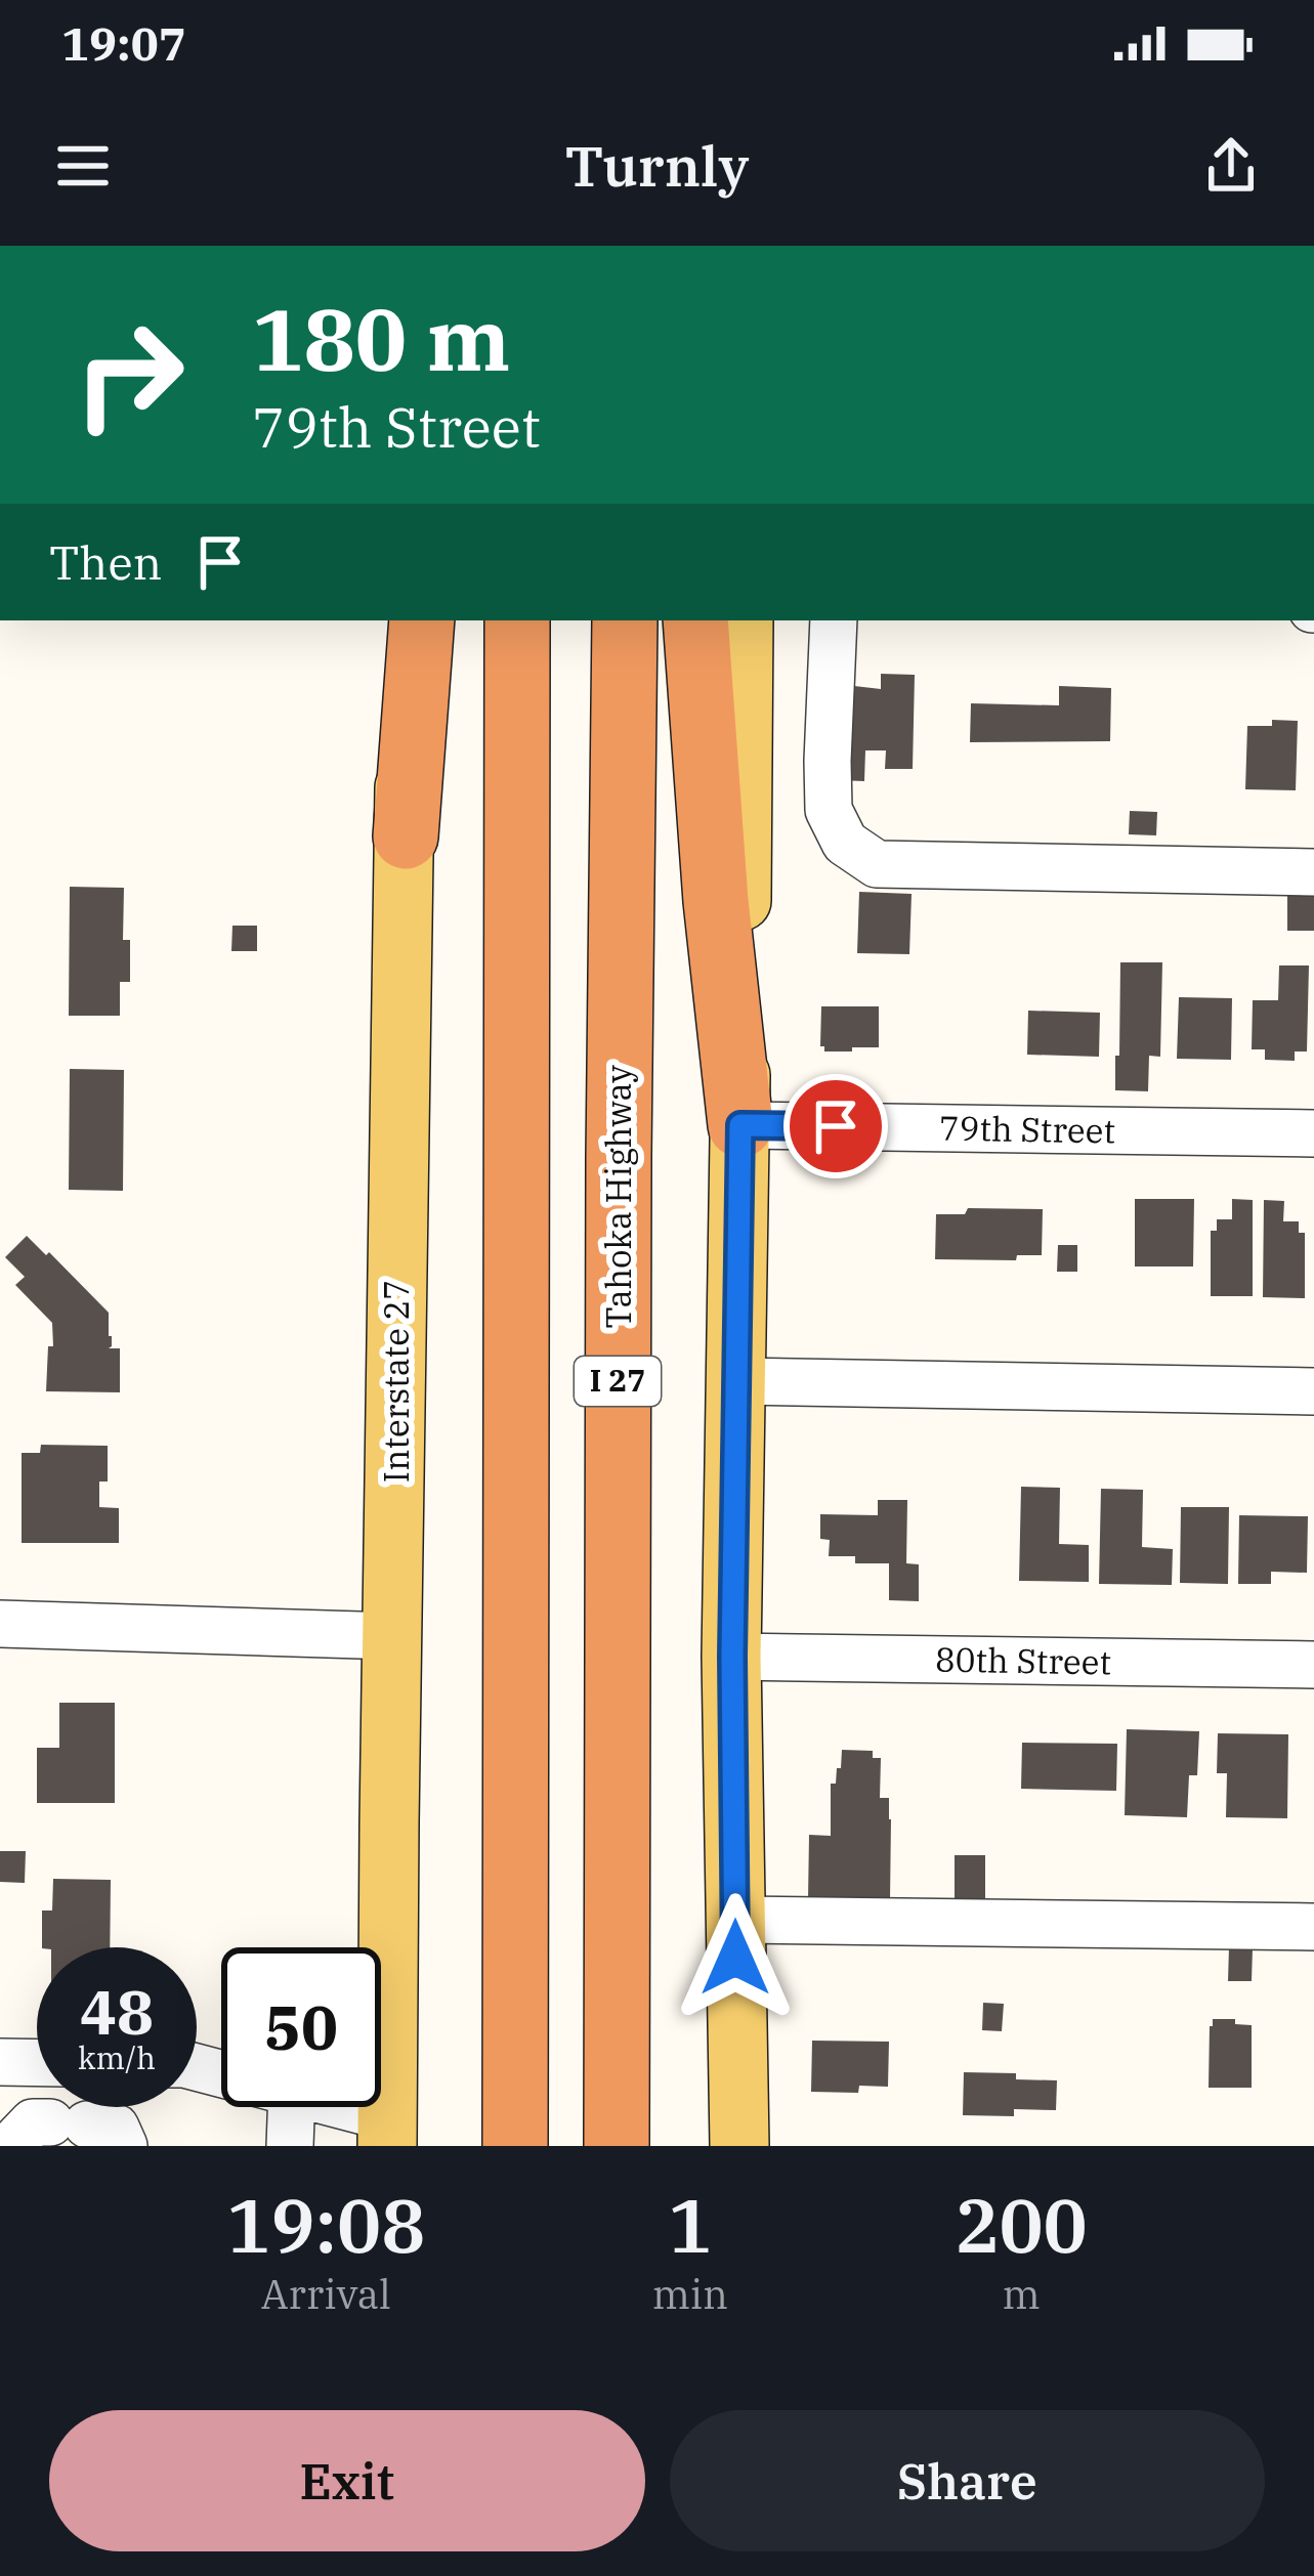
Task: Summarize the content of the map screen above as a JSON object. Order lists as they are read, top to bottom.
{
  "streets": {
    "highway": ["Tahoka Highway", "I 27"],
    "main road": ["Interstate 27"],
    "street": ["79th Street", "80th Street"]
  },
  "page": {
    "status": "19:07",
    "header": "Turnly",
    "turn": ["180 m", "79th Street"],
    "then": "Then",
    "speed": "48 km/h",
    "limit": "50",
    "eta": [
      "19:08",
      "Arrival",
      "1",
      "min",
      "200",
      "m"
    ],
    "buttons": ["Exit", "Share"]
  }
}
